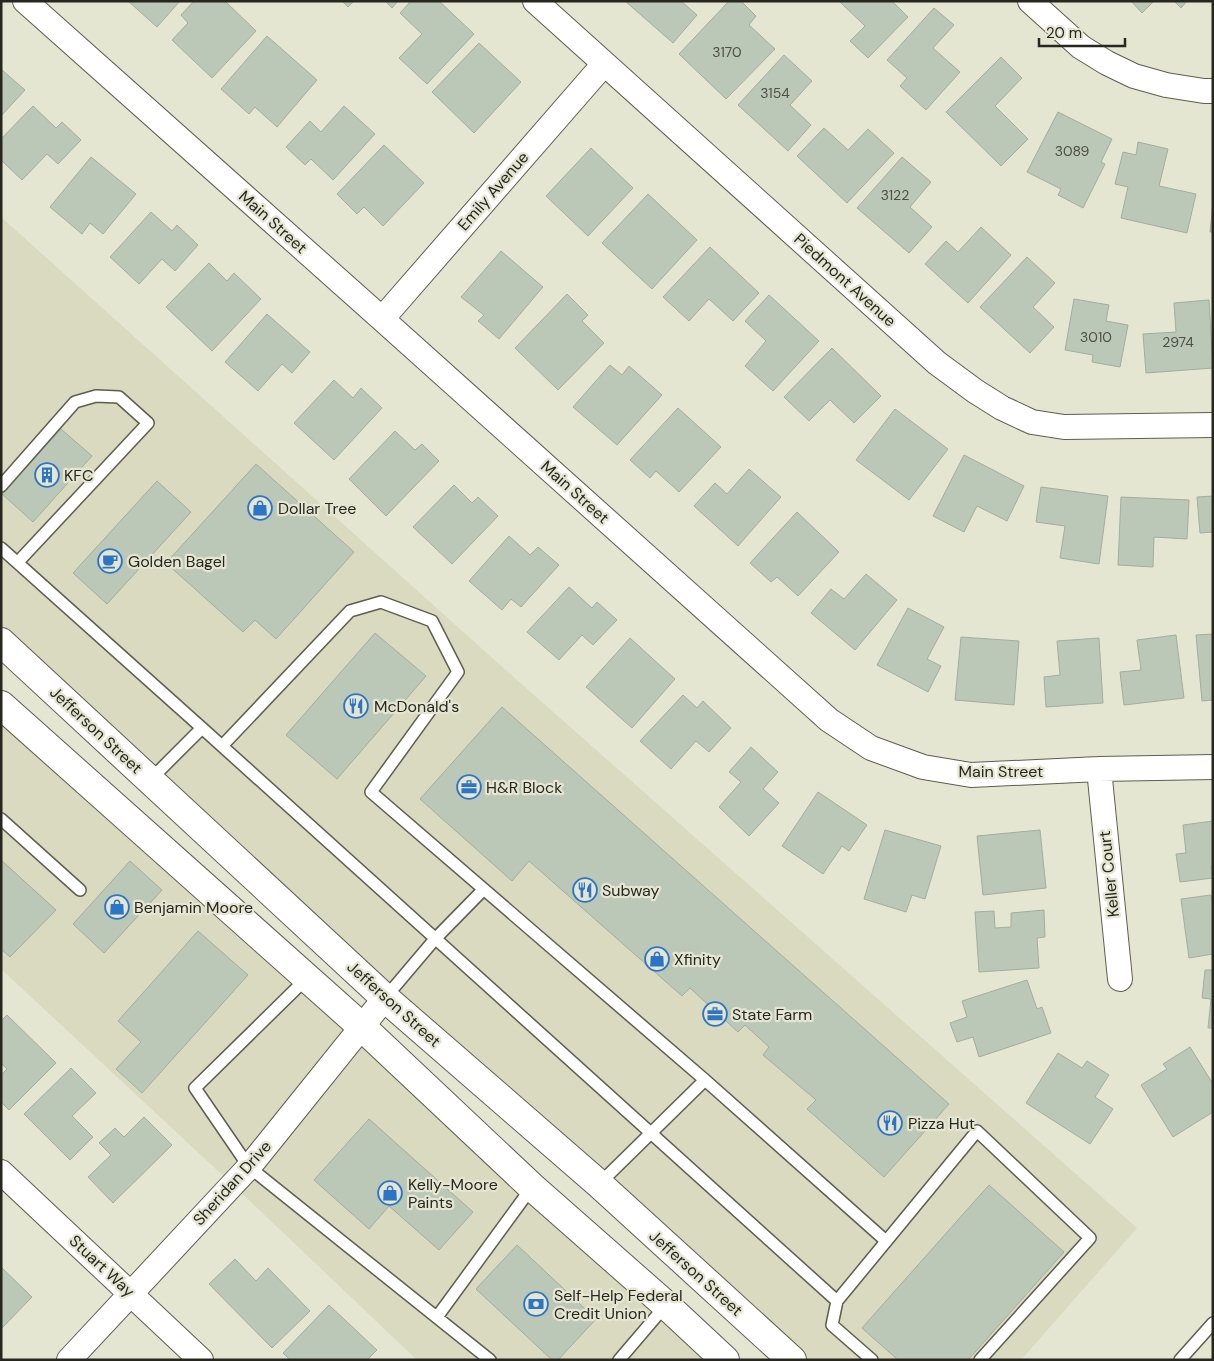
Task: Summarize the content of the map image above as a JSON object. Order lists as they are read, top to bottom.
{
  "streets": {
    "main road": ["Jefferson Street"],
    "street": [
      "Emily Avenue",
      "Main Street",
      "Piedmont Avenue",
      "Keller Court",
      "Sheridan Drive",
      "Stuart Way"
    ]
  },
  "crossings": [
    ["Emily Avenue", "Main Street"],
    ["Emily Avenue", "Piedmont Avenue"],
    ["Main Street", "Keller Court"],
    ["Jefferson Street", "Sheridan Drive"],
    ["Sheridan Drive", "Stuart Way"]
  ],
  "places": {
    "building": ["KFC"],
    "shop": [
      "Dollar Tree",
      "Benjamin Moore",
      "Xfinity",
      "Kelly-Moore Paints"
    ],
    "cafe": ["Golden Bagel"],
    "restaurant": ["McDonald's", "Subway", "Pizza Hut"],
    "office": ["H&R Block", "State Farm"],
    "bank": ["Self-Help Federal Credit Union"]
  },
  "house_numbers": [
    "3170",
    "3154",
    "3089",
    "3122",
    "3010",
    "2974"
  ],
  "scale_bar": "20 m"
}
